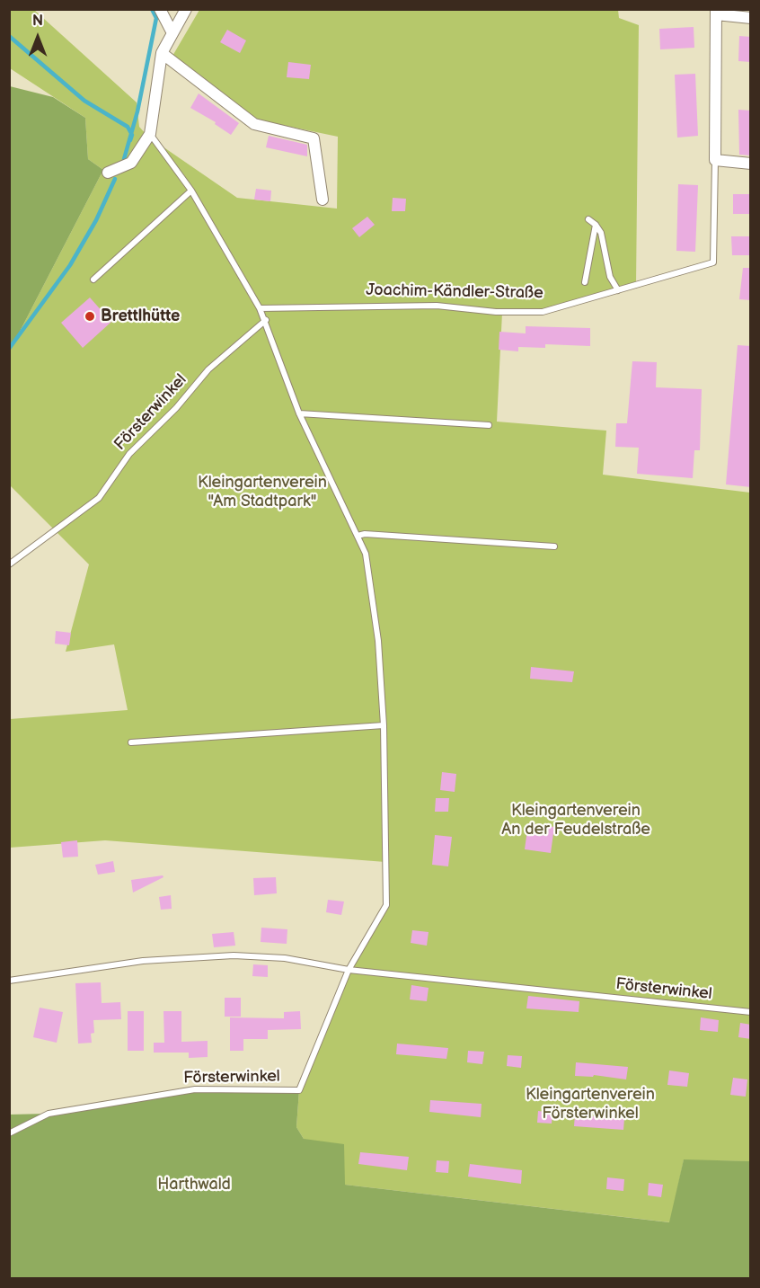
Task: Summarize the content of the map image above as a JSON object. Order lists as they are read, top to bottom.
{
  "streets": {
    "street": ["Joachim-Kändler-Straße"],
    "lane": ["Försterwinkel"]
  },
  "crossings": [
    ["Joachim-Kändler-Straße", "Försterwinkel"]
  ],
  "parks": [
    "Kleingartenverein \"Am Stadtpark\"",
    "Kleingartenverein An der Feudelstraße",
    "Kleingartenverein Försterwinkel",
    "Harthwald"
  ],
  "places": ["Brettlhütte"],
  "north": "top"
}
